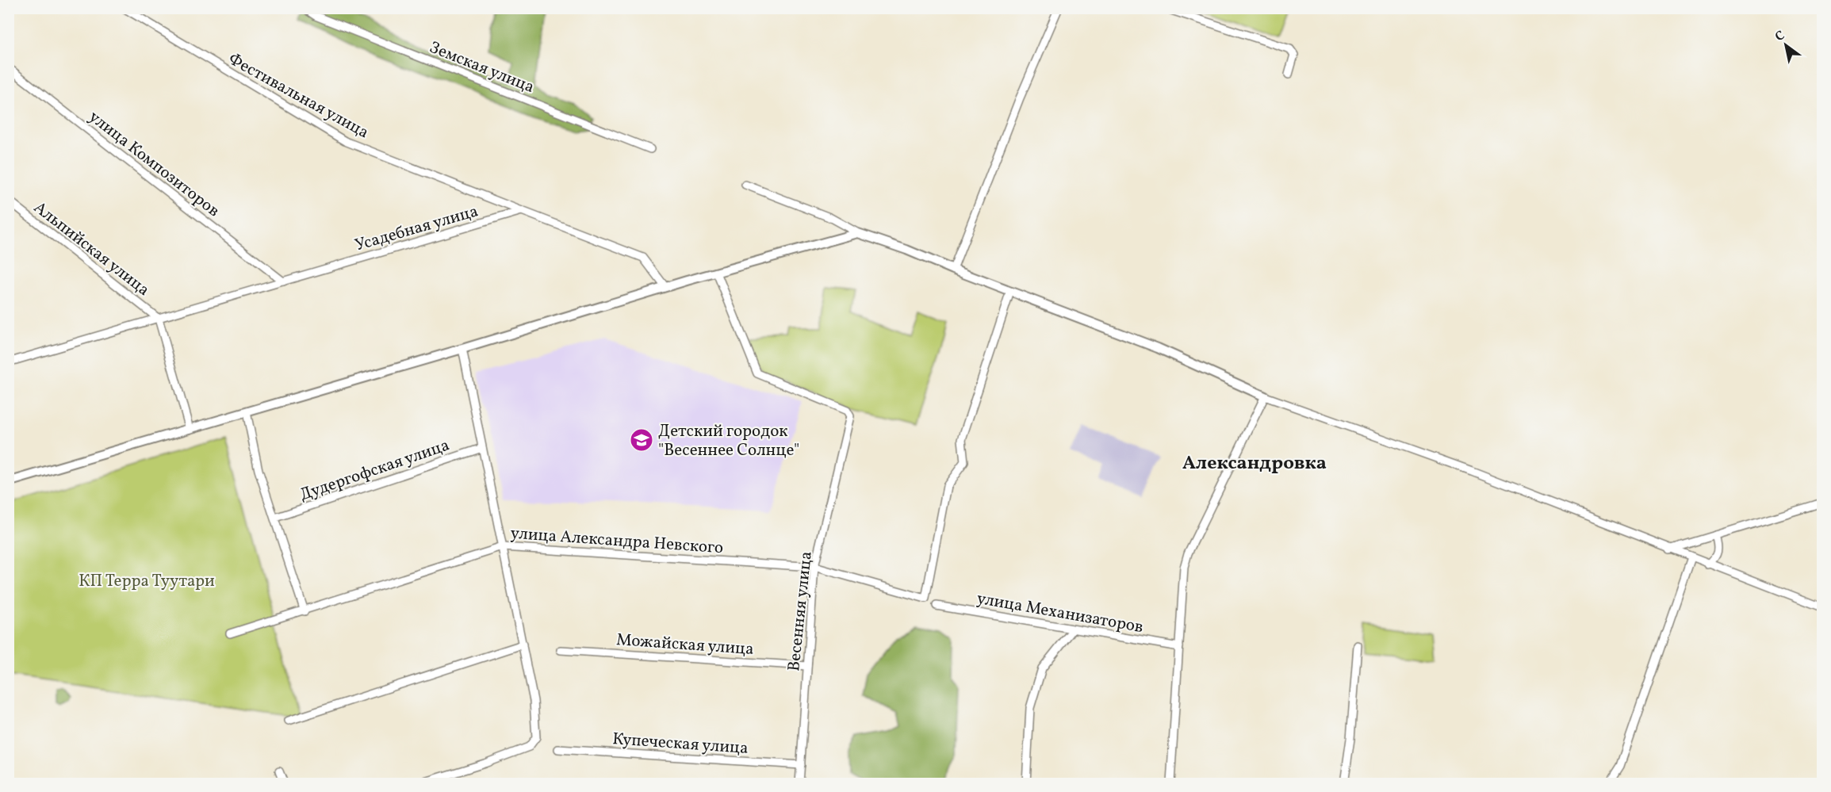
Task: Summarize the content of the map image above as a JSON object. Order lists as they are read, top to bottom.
{
  "streets": {
    "street": [
      "Земская улица",
      "Фестивальная улица",
      "улица Композиторов",
      "Усадебная улица",
      "Альпийская улица",
      "Дудергофская улица",
      "улица Александра Невского",
      "Весенняя улица",
      "улица Механизаторов",
      "Можайская улица",
      "Купеческая улица"
    ]
  },
  "crossings": [
    ["Фестивальная улица", "Усадебная улица"],
    ["улица Композиторов", "Усадебная улица"],
    ["Усадебная улица", "Альпийская улица"],
    ["улица Александра Невского", "Весенняя улица"],
    ["Весенняя улица", "Можайская улица"],
    ["Весенняя улица", "Купеческая улица"]
  ],
  "districts": ["Александровка"],
  "parks": ["КП Терра Туутари"],
  "places": {
    "school or university": ["Детский городок \"Весеннее Солнце\""]
  },
  "north": "top left"
}
